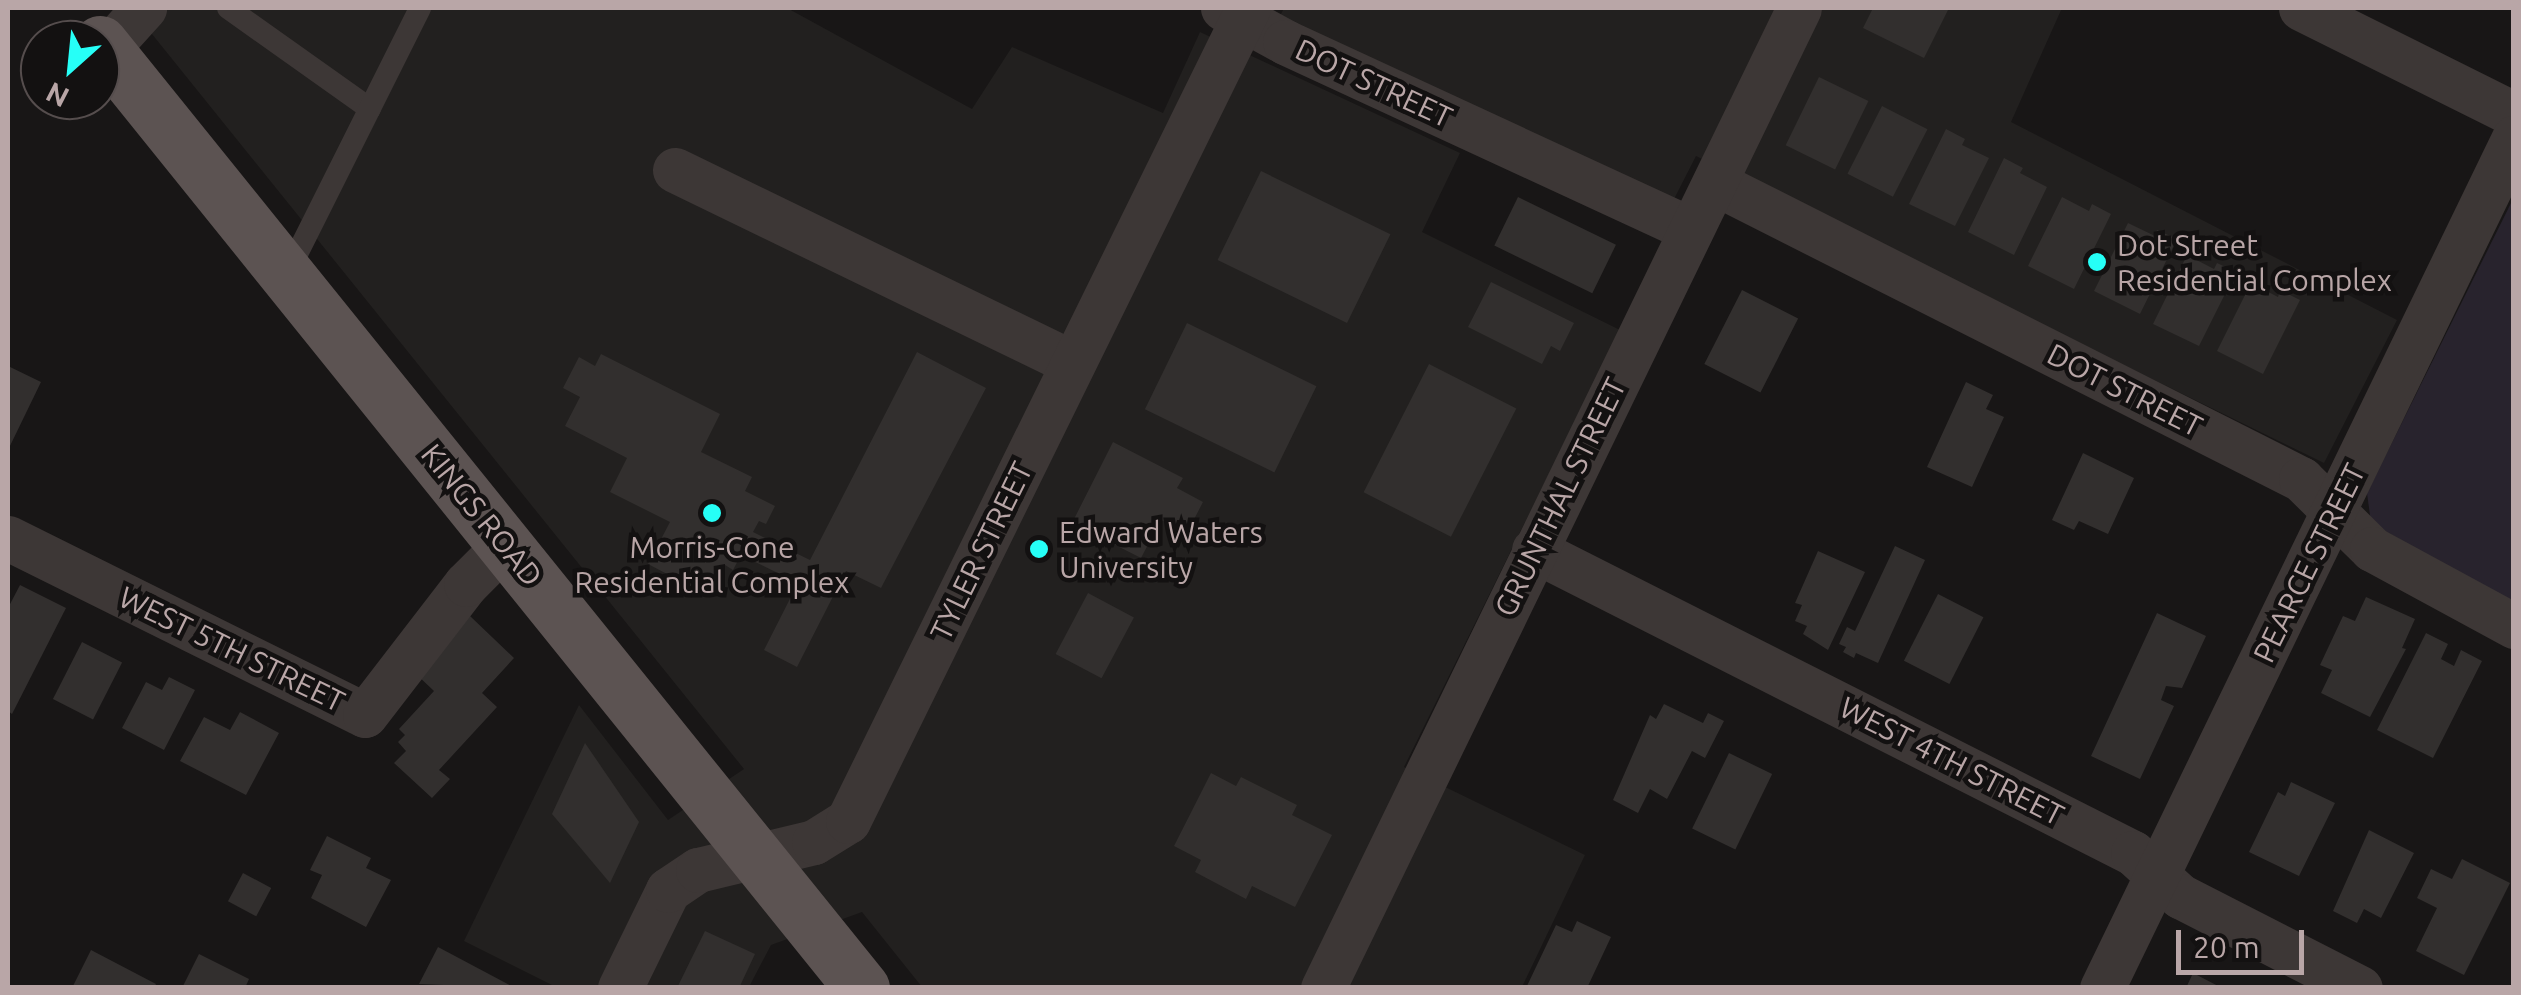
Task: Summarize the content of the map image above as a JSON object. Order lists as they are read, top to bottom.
{
  "streets": {
    "main road": ["KINGS ROAD"],
    "street": [
      "DOT STREET",
      "GRUNTHAL STREET",
      "TYLER STREET",
      "PEARCE STREET",
      "WEST 5TH STREET",
      "WEST 4TH STREET"
    ]
  },
  "crossings": [
    ["DOT STREET", "GRUNTHAL STREET"],
    ["DOT STREET", "TYLER STREET"],
    ["DOT STREET", "PEARCE STREET"],
    ["GRUNTHAL STREET", "WEST 4TH STREET"],
    ["KINGS ROAD", "TYLER STREET"],
    ["KINGS ROAD", "WEST 5TH STREET"],
    ["PEARCE STREET", "WEST 4TH STREET"]
  ],
  "places": ["Dot Street Residential Complex", "Morris-Cone Residential Complex", "Edward Waters University"],
  "scale_bar": "20 m",
  "north": "bottom left"
}
